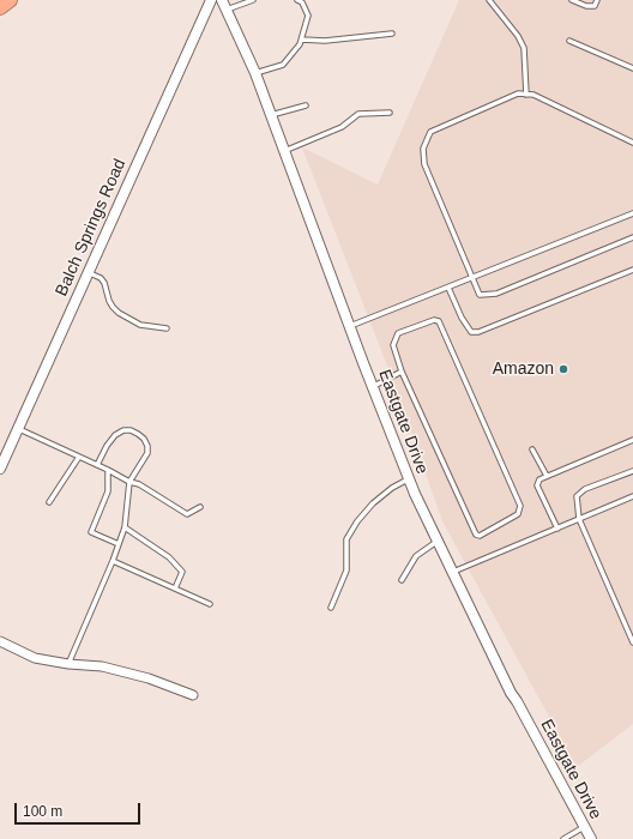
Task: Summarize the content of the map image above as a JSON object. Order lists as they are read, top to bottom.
{
  "streets": {
    "street": ["Balch Springs Road", "Eastgate Drive"]
  },
  "places": ["Amazon"],
  "scale_bar": "100 m"
}
